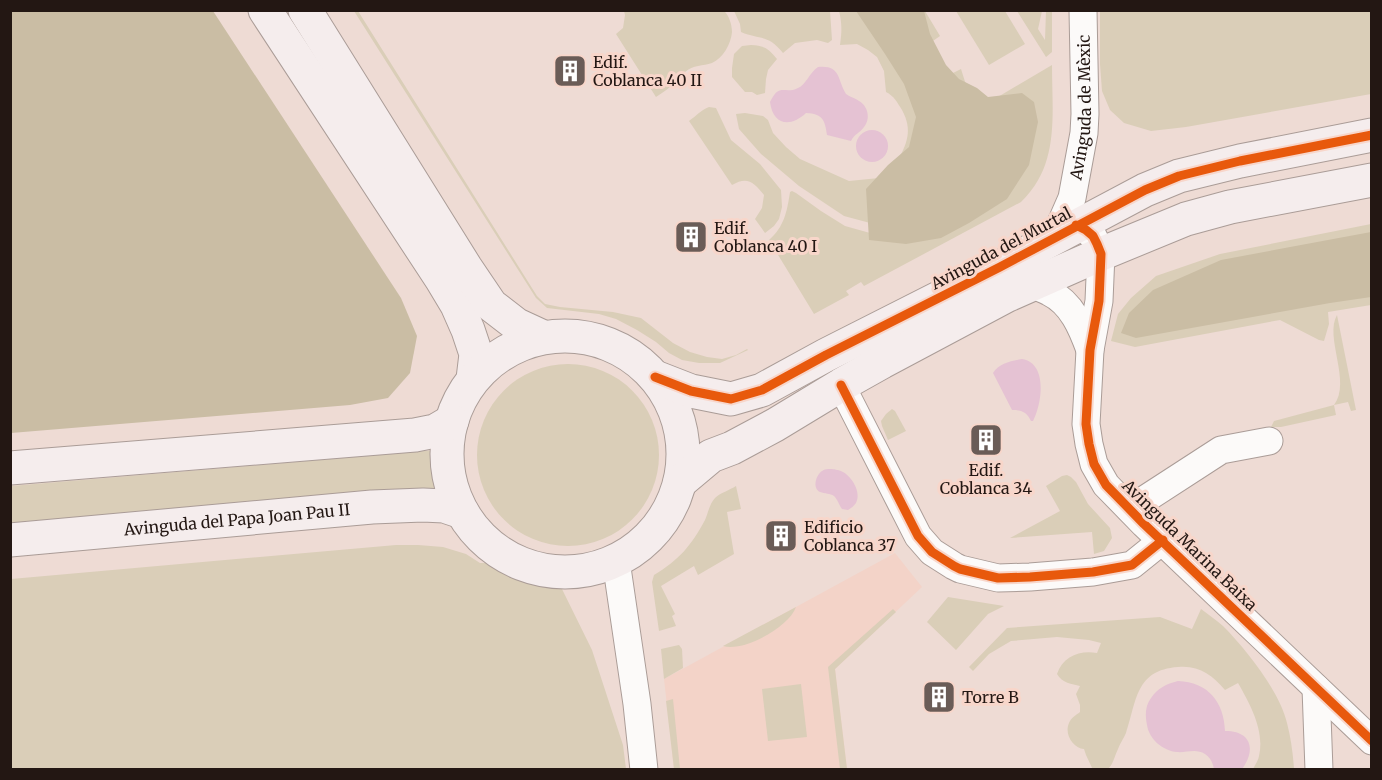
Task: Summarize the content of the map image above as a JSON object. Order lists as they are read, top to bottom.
{
  "streets": {
    "main road": ["Avinguda del Murtal", "Avinguda del Papa Joan Pau II"],
    "street": ["Avinguda de Mèxic", "Avinguda Marina Baixa"]
  },
  "crossings": [
    ["Avinguda de Mèxic", "Avinguda del Murtal"]
  ],
  "places": {
    "building": [
      "Edif. Coblanca 40 II",
      "Edif. Coblanca 40 I",
      "Edif. Coblanca 34",
      "Edificio Coblanca 37",
      "Torre B"
    ]
  }
}
